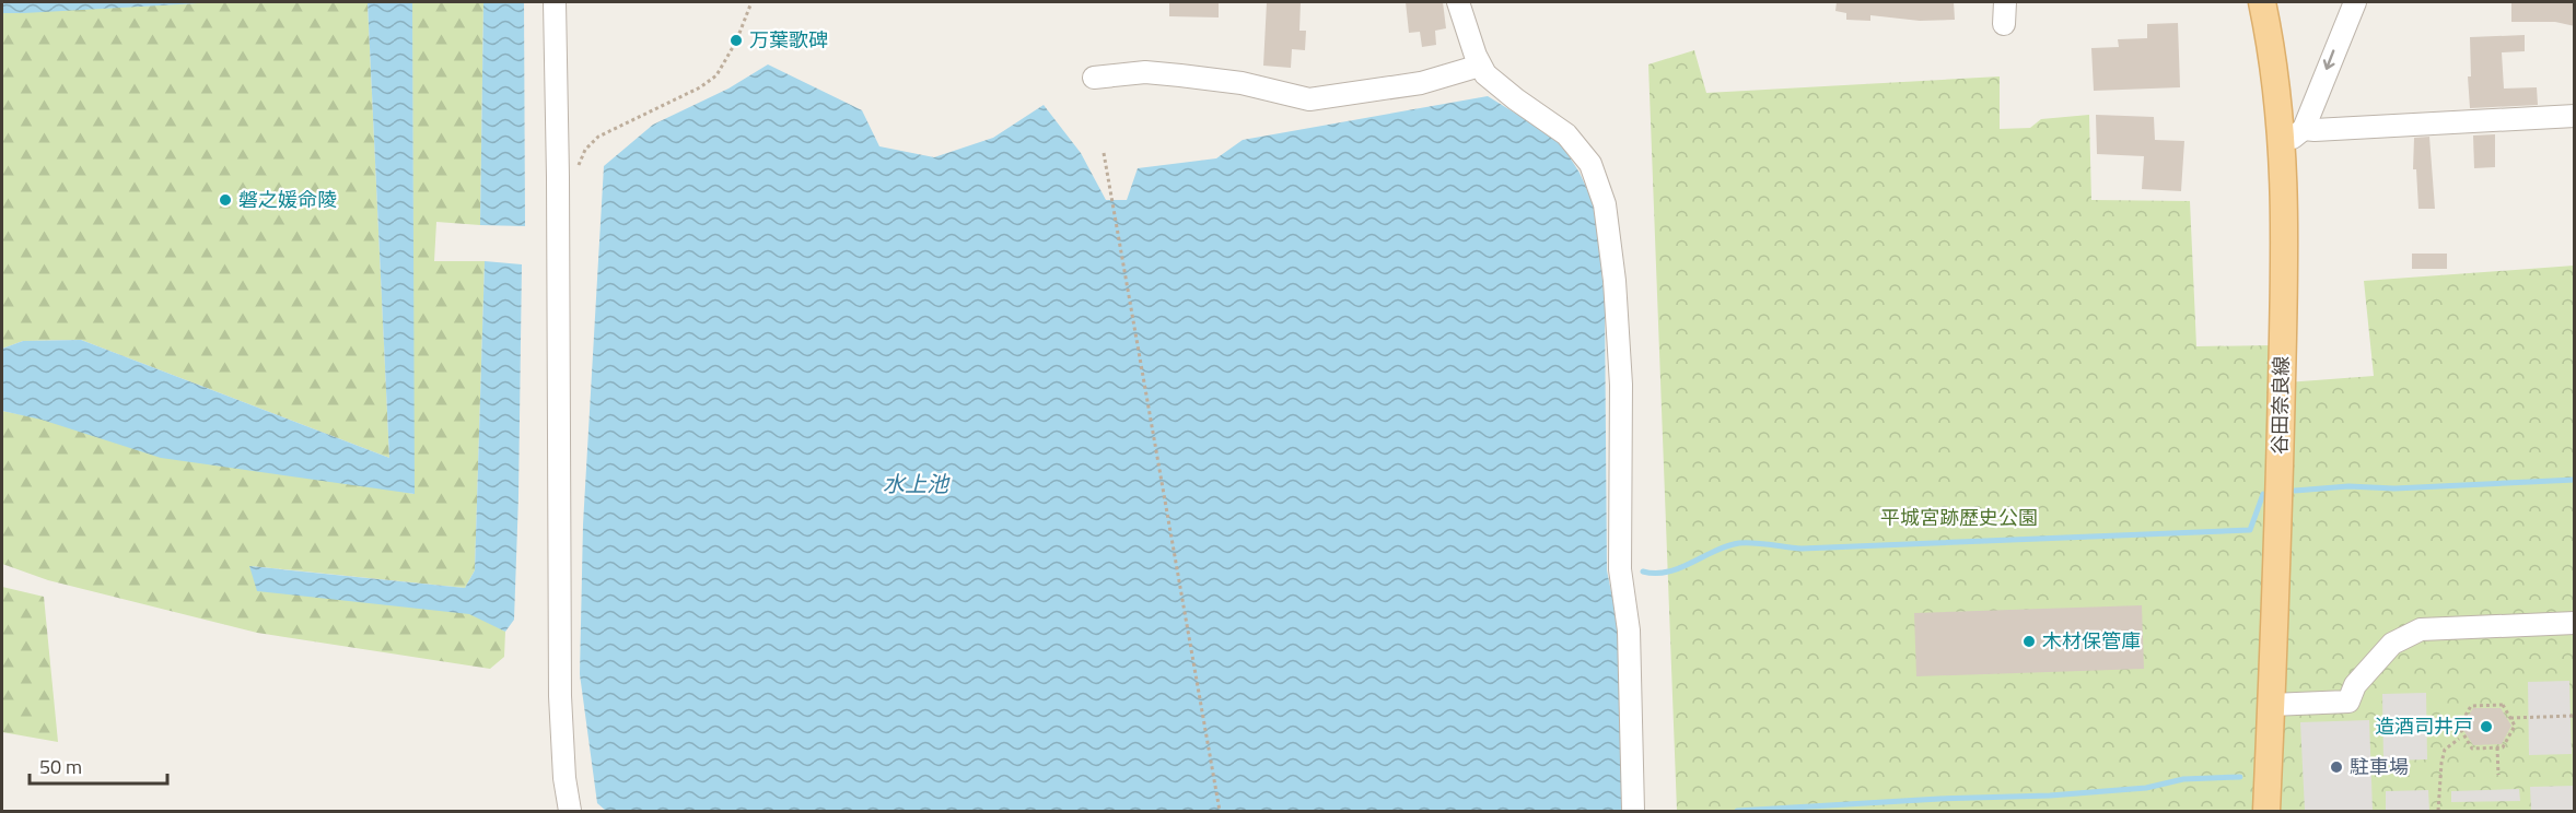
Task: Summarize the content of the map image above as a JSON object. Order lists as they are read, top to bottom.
{
  "streets": {
    "main road": ["谷田奈良線"]
  },
  "water": ["水上池"],
  "parks": ["平城宮跡歴史公園"],
  "places": [
    "万葉歌碑",
    "磐之媛命陵",
    "木材保管庫",
    "造酒司井戸",
    "駐車場"
  ],
  "scale_bar": "50 m"
}
